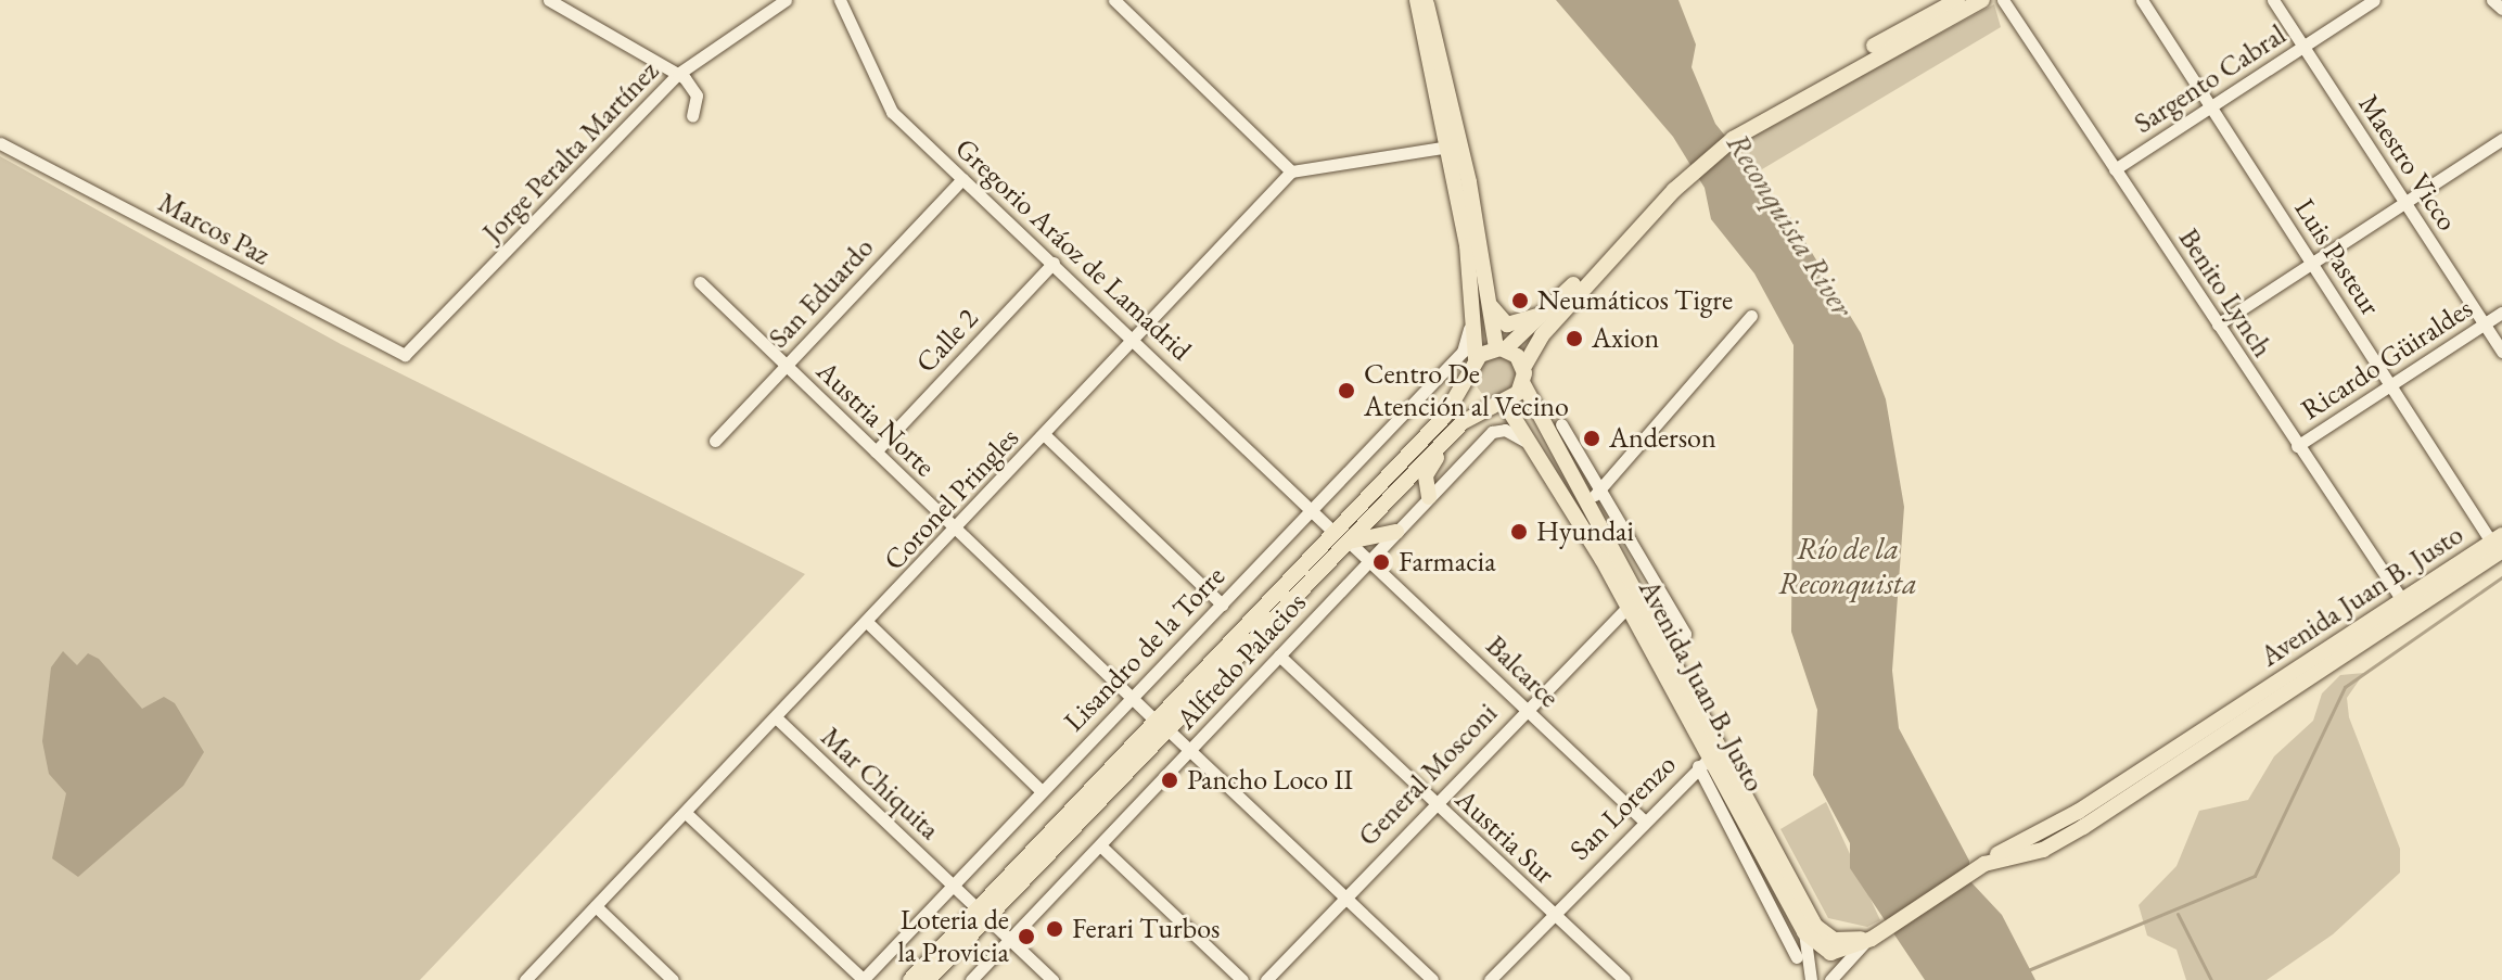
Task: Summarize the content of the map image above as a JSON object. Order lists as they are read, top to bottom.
{
  "streets": {
    "main road": ["Avenida Juan B. Justo"],
    "street": [
      "Sargento Cabral",
      "Jorge Peralta Martínez",
      "Maestro Vicco",
      "Marcos Paz",
      "Gregorio Aráoz de Lamadrid",
      "Luis Pasteur",
      "San Eduardo",
      "Benito Lynch",
      "Calle 2",
      "Ricardo Güiraldes",
      "Austria Norte",
      "Coronel Pringles",
      "Lisandro de la Torre",
      "Alfredo Palacios",
      "Balcarce",
      "General Mosconi",
      "Mar Chiquita",
      "San Lorenzo",
      "Austria Sur"
    ]
  },
  "crossings": [
    ["Sargento Cabral", "Maestro Vicco"],
    ["Sargento Cabral", "Luis Pasteur"],
    ["Sargento Cabral", "Benito Lynch"],
    ["Jorge Peralta Martínez", "Marcos Paz"],
    ["Maestro Vicco", "Ricardo Güiraldes"],
    ["Gregorio Aráoz de Lamadrid", "San Eduardo"],
    ["Gregorio Aráoz de Lamadrid", "Calle 2"],
    ["Gregorio Aráoz de Lamadrid", "Coronel Pringles"],
    ["Gregorio Aráoz de Lamadrid", "Lisandro de la Torre"],
    ["Luis Pasteur", "Ricardo Güiraldes"],
    ["Luis Pasteur", "Avenida Juan B. Justo"],
    ["San Eduardo", "Austria Norte"],
    ["Benito Lynch", "Ricardo Güiraldes"],
    ["Benito Lynch", "Avenida Juan B. Justo"],
    ["Calle 2", "Austria Norte"],
    ["Austria Norte", "Coronel Pringles"],
    ["Austria Norte", "Lisandro de la Torre"],
    ["Austria Norte", "Alfredo Palacios"],
    ["Austria Norte", "General Mosconi"],
    ["Coronel Pringles", "Mar Chiquita"],
    ["Avenida Juan B. Justo", "Lisandro de la Torre"],
    ["Avenida Juan B. Justo", "Alfredo Palacios"],
    ["Avenida Juan B. Justo", "General Mosconi"],
    ["Avenida Juan B. Justo", "San Lorenzo"],
    ["Lisandro de la Torre", "Mar Chiquita"],
    ["Alfredo Palacios", "Balcarce"],
    ["Alfredo Palacios", "Mar Chiquita"],
    ["Alfredo Palacios", "Austria Sur"],
    ["Balcarce", "General Mosconi"],
    ["Balcarce", "San Lorenzo"],
    ["General Mosconi", "Austria Sur"],
    ["San Lorenzo", "Austria Sur"]
  ],
  "water": ["Reconquista River", "Río de la Reconquista"],
  "places": [
    "Neumáticos Tigre",
    "Axion",
    "Centro De Atención al Vecino",
    "Anderson",
    "Hyundai",
    "Farmacia",
    "Pancho Loco II",
    "Ferari Turbos",
    "Loteria de la Provicia"
  ]
}
